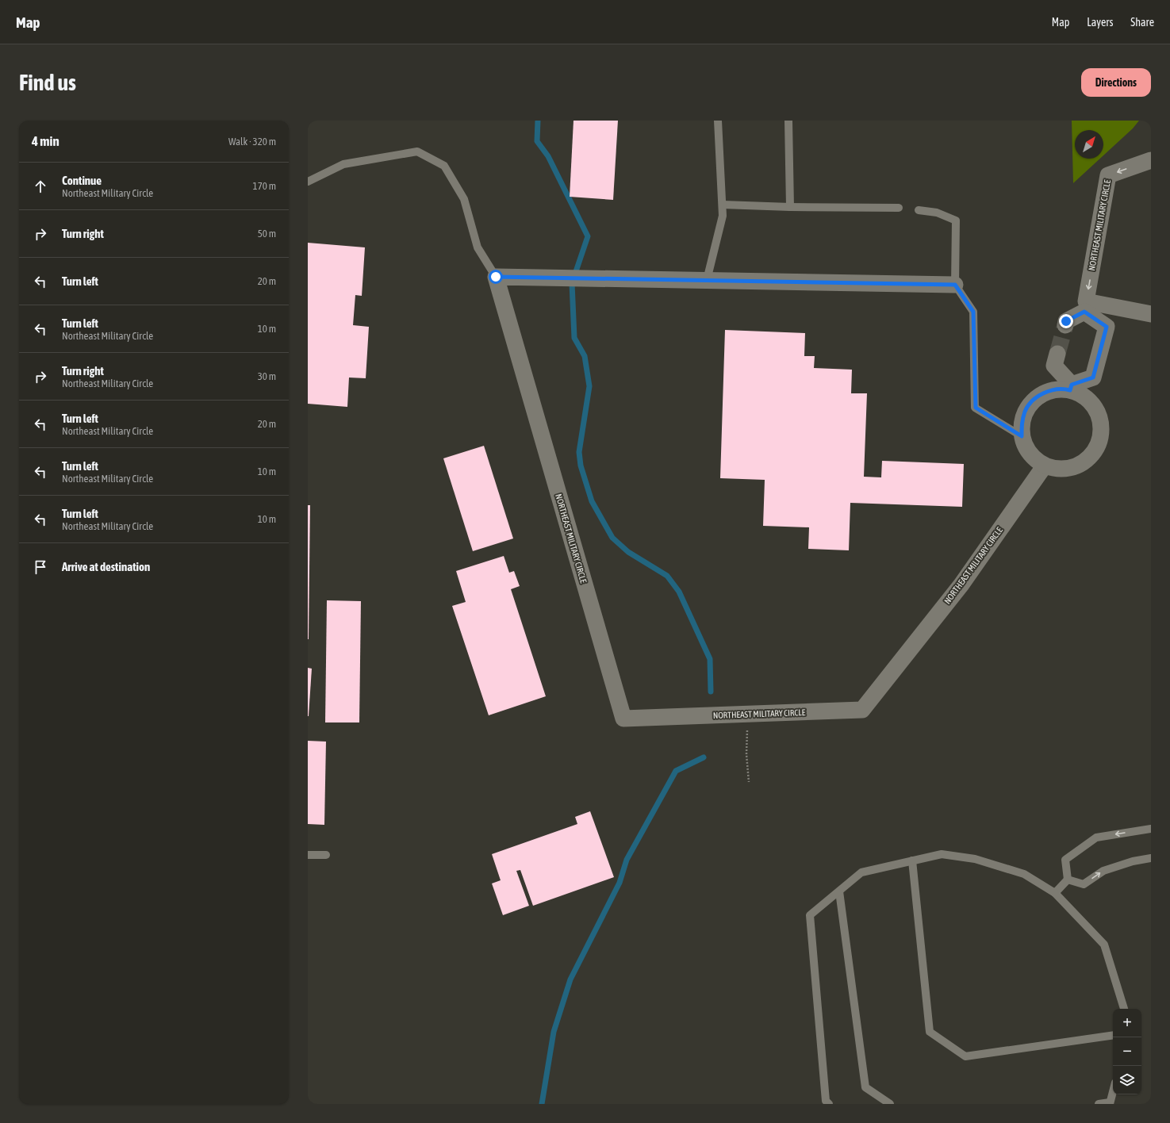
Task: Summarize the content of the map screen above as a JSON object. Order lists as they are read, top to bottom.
{
  "streets": {
    "street": ["NORTHEAST MILITARY CIRCLE"]
  },
  "north": "top right",
  "page": {
    "header": "Map",
    "nav": ["Map", "Layers", "Share"],
    "buttons": "Directions",
    "title": "Find us",
    "heading": ["4 min", "Walk · 320 m"],
    "list": [
      ["Continue", "Northeast Military Circle", "170 m"],
      ["Turn right", "50 m"],
      ["Turn left", "20 m"],
      ["Turn left", "Northeast Military Circle", "10 m"],
      ["Turn right", "Northeast Military Circle", "30 m"],
      ["Turn left", "Northeast Military Circle", "20 m"],
      ["Turn left", "Northeast Military Circle", "10 m"],
      ["Turn left", "Northeast Military Circle", "10 m"],
      "Arrive at destination"
    ],
    "map_buttons": ["+", "−"]
  }
}
